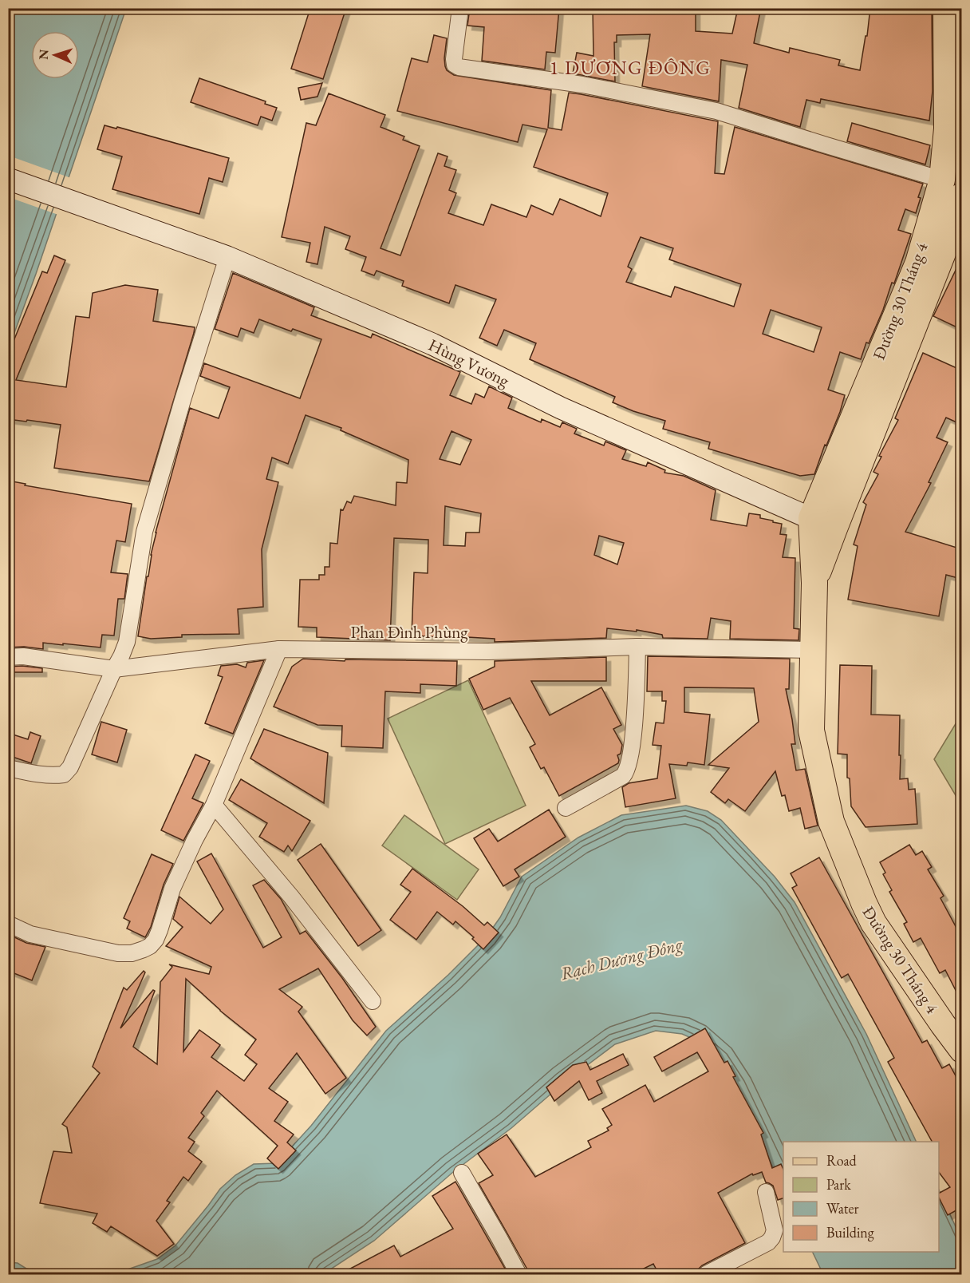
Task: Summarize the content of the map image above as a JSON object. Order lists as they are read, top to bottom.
{
  "streets": {
    "main road": ["Đường 30 Tháng 4", "Hùng Vương"],
    "street": ["Phan Đình Phùng"]
  },
  "crossings": [
    ["Đường 30 Tháng 4", "Hùng Vương"],
    ["Đường 30 Tháng 4", "Phan Đình Phùng"]
  ],
  "districts": ["1 DƯƠNG ĐÔNG"],
  "water": ["Rạch Dương Đông"],
  "legend": [
    "Road",
    "Park",
    "Water",
    "Building"
  ],
  "north": "left"
}
